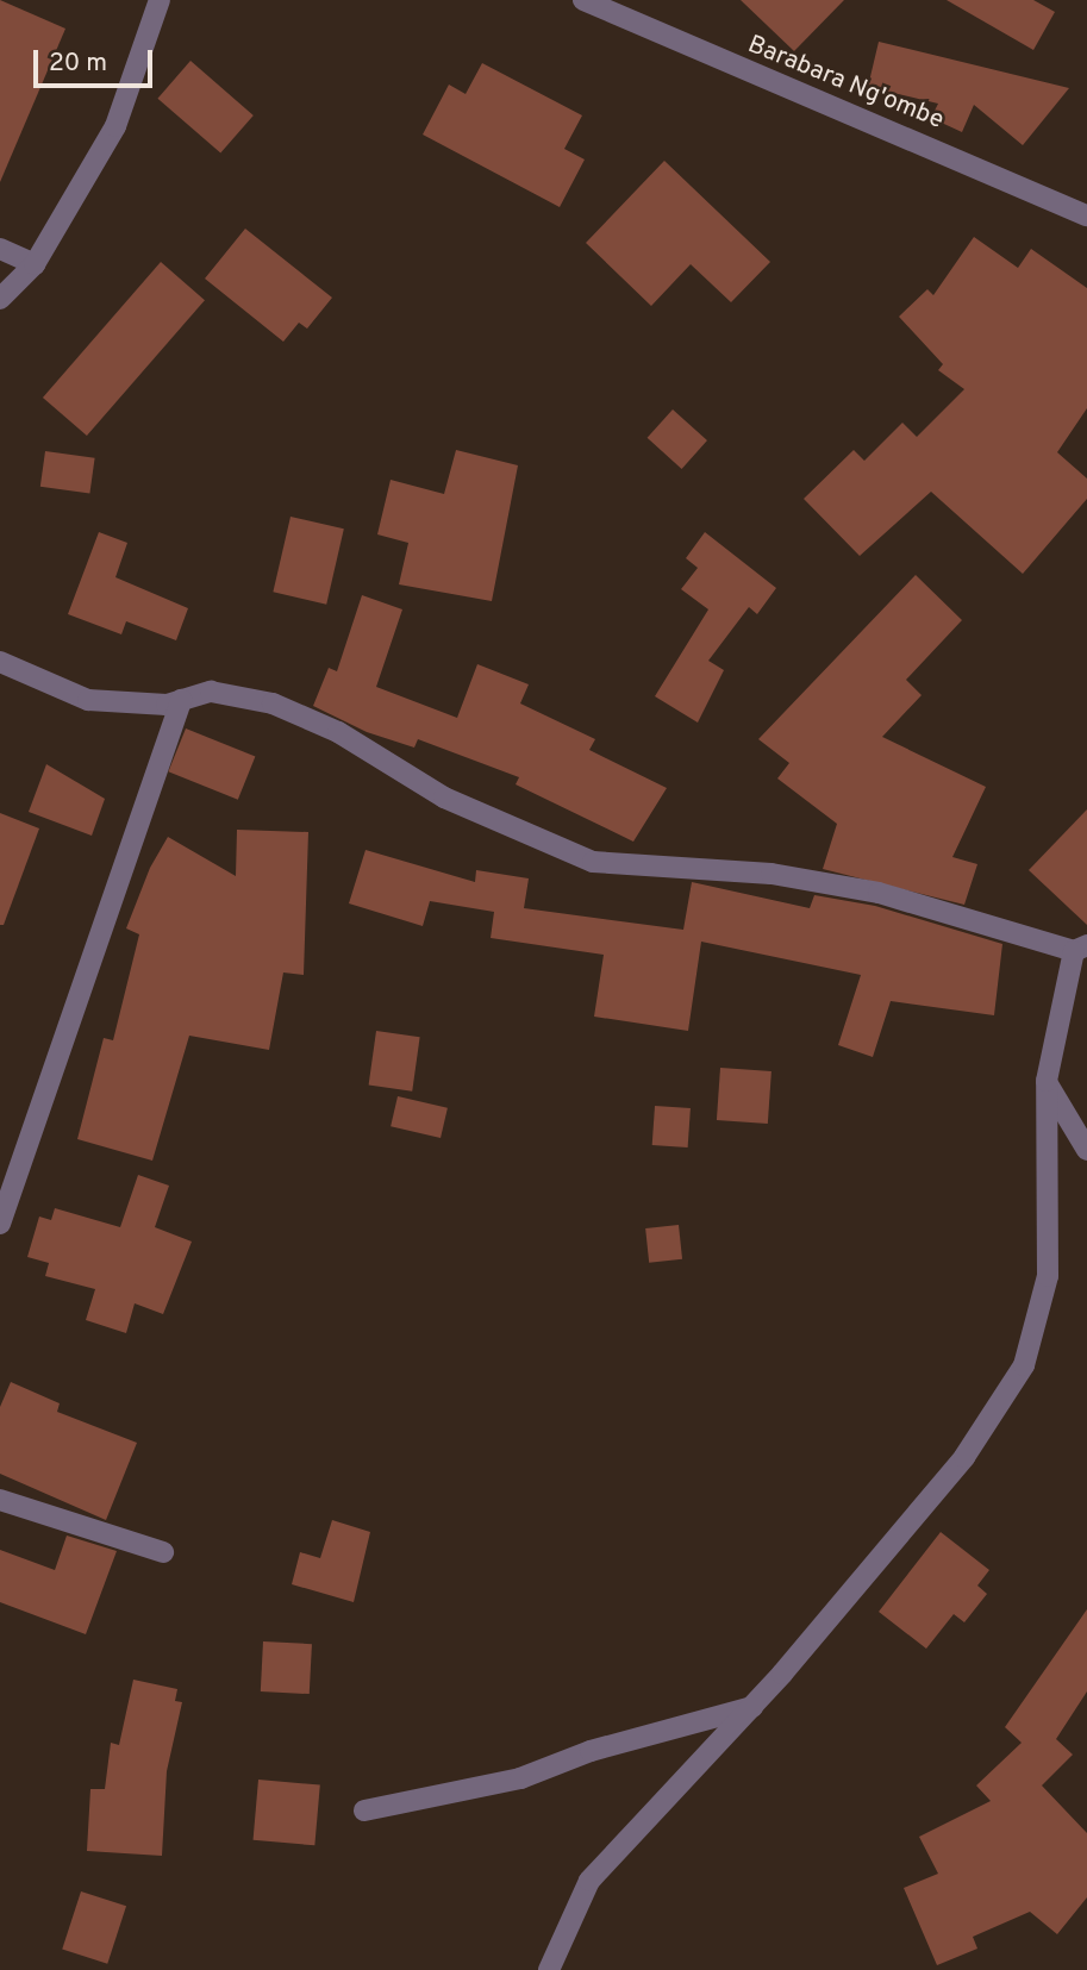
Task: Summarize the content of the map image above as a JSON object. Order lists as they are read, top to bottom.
{
  "streets": {
    "street": ["Barabara Ng'ombe"]
  },
  "scale_bar": "20 m"
}
